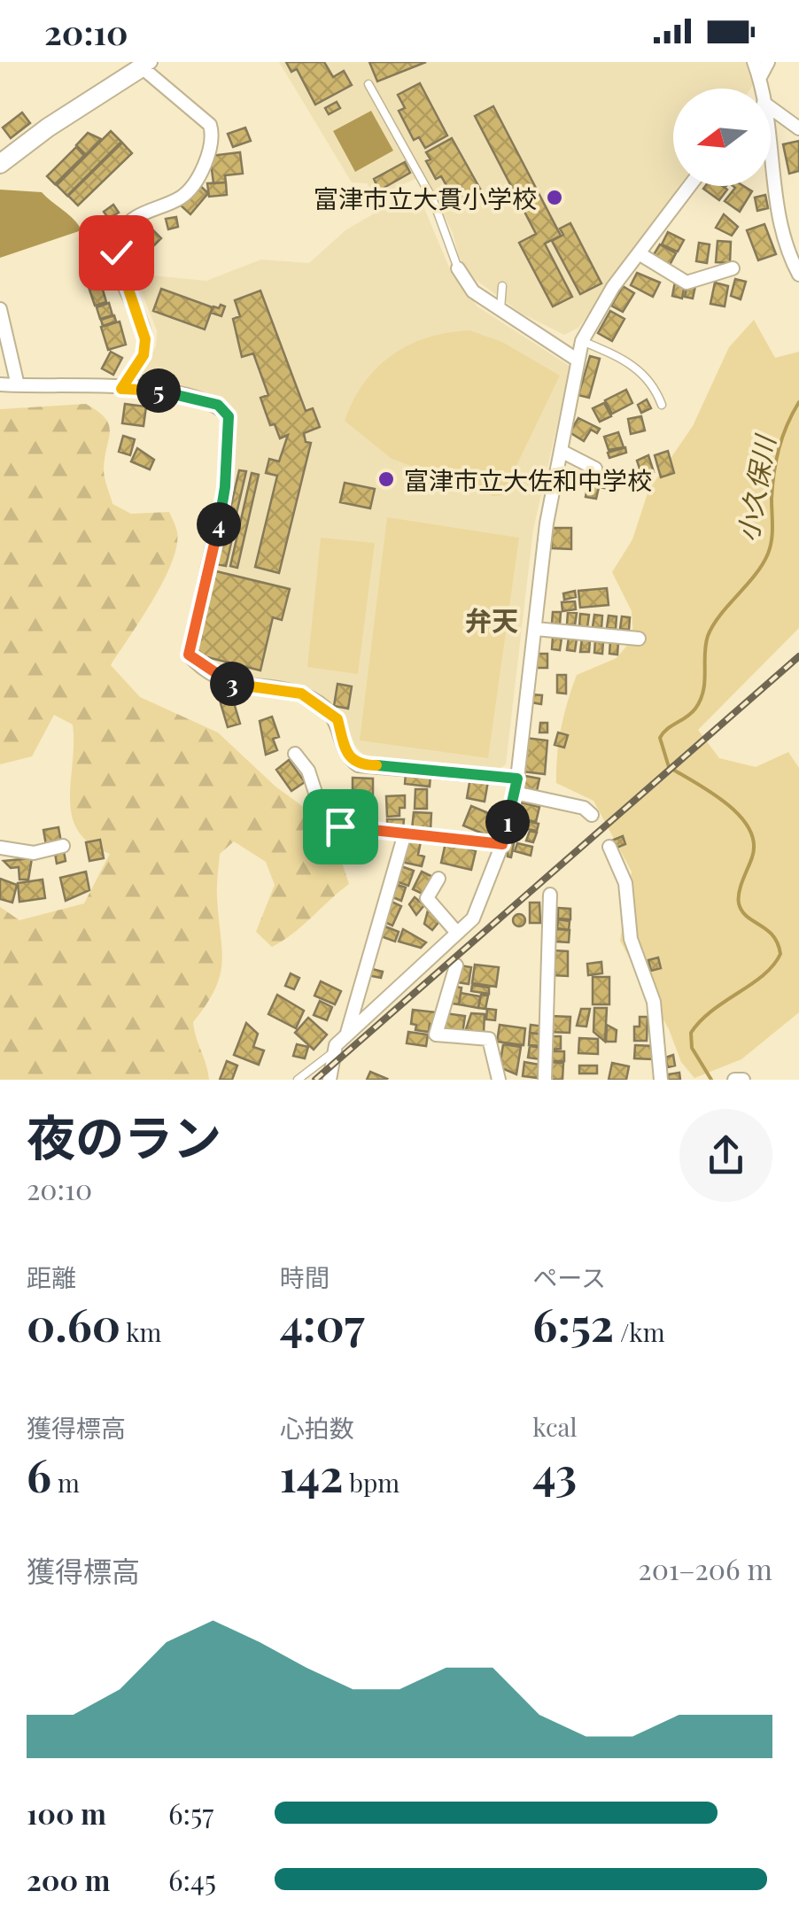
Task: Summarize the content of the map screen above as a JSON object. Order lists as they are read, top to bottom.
{
  "districts": ["弁天"],
  "water": ["小久保川"],
  "places": ["富津市立大貫小学校", "富津市立大佐和中学校"],
  "north": "left",
  "page": {
    "status": "20:10",
    "pins": [
      "5",
      "4",
      "3",
      "1"
    ],
    "heading": ["夜のラン", "20:10"],
    "stats": [
      ["距離", "0.60 km"],
      ["時間", "4:07"],
      ["ペース", "6:52 /km"],
      ["獲得標高", "6 m"],
      ["心拍数", "142 bpm"],
      ["kcal", "43"]
    ],
    "chart": ["獲得標高", "201–206 m"],
    "list": [
      {
        "name": "100 m",
        "note": "6:57"
      },
      {
        "name": "200 m",
        "note": "6:45"
      }
    ]
  }
}
